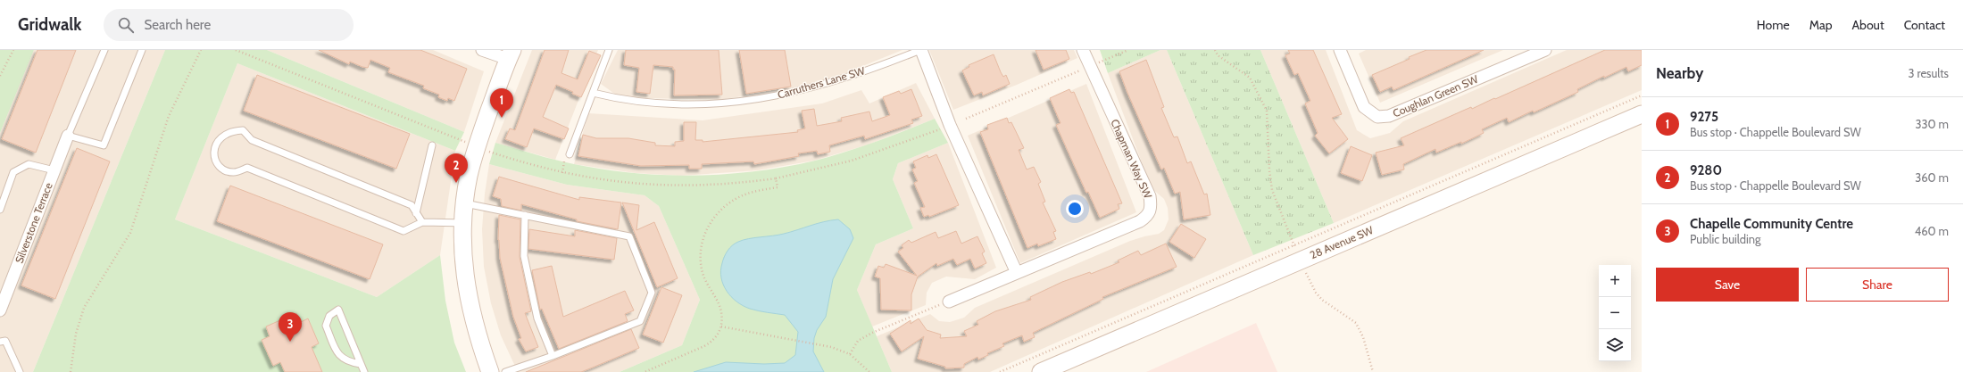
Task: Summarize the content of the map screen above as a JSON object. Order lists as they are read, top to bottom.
{
  "streets": {
    "main road": ["28 Avenue SW"],
    "street": ["Coughlan Green SW", "Chapman Way SW", "Silverstone Terrace"],
    "lane": ["Carruthers Lane SW"]
  },
  "page": {
    "header": "Gridwalk",
    "search": "Search here",
    "nav": [
      "Home",
      "Map",
      "About",
      "Contact"
    ],
    "heading": ["Nearby", "3 results"],
    "pins": ["1", "2", "3"],
    "list": [
      {
        "mark": "1",
        "name": "9275",
        "note": "Bus stop · Chappelle Boulevard SW",
        "value": "330 m"
      },
      {
        "mark": "2",
        "name": "9280",
        "note": "Bus stop · Chappelle Boulevard SW",
        "value": "360 m"
      },
      {
        "mark": "3",
        "name": "Chapelle Community Centre",
        "note": "Public building",
        "value": "460 m"
      }
    ],
    "buttons": ["Save", "Share"],
    "map_buttons": ["+", "−"]
  }
}
